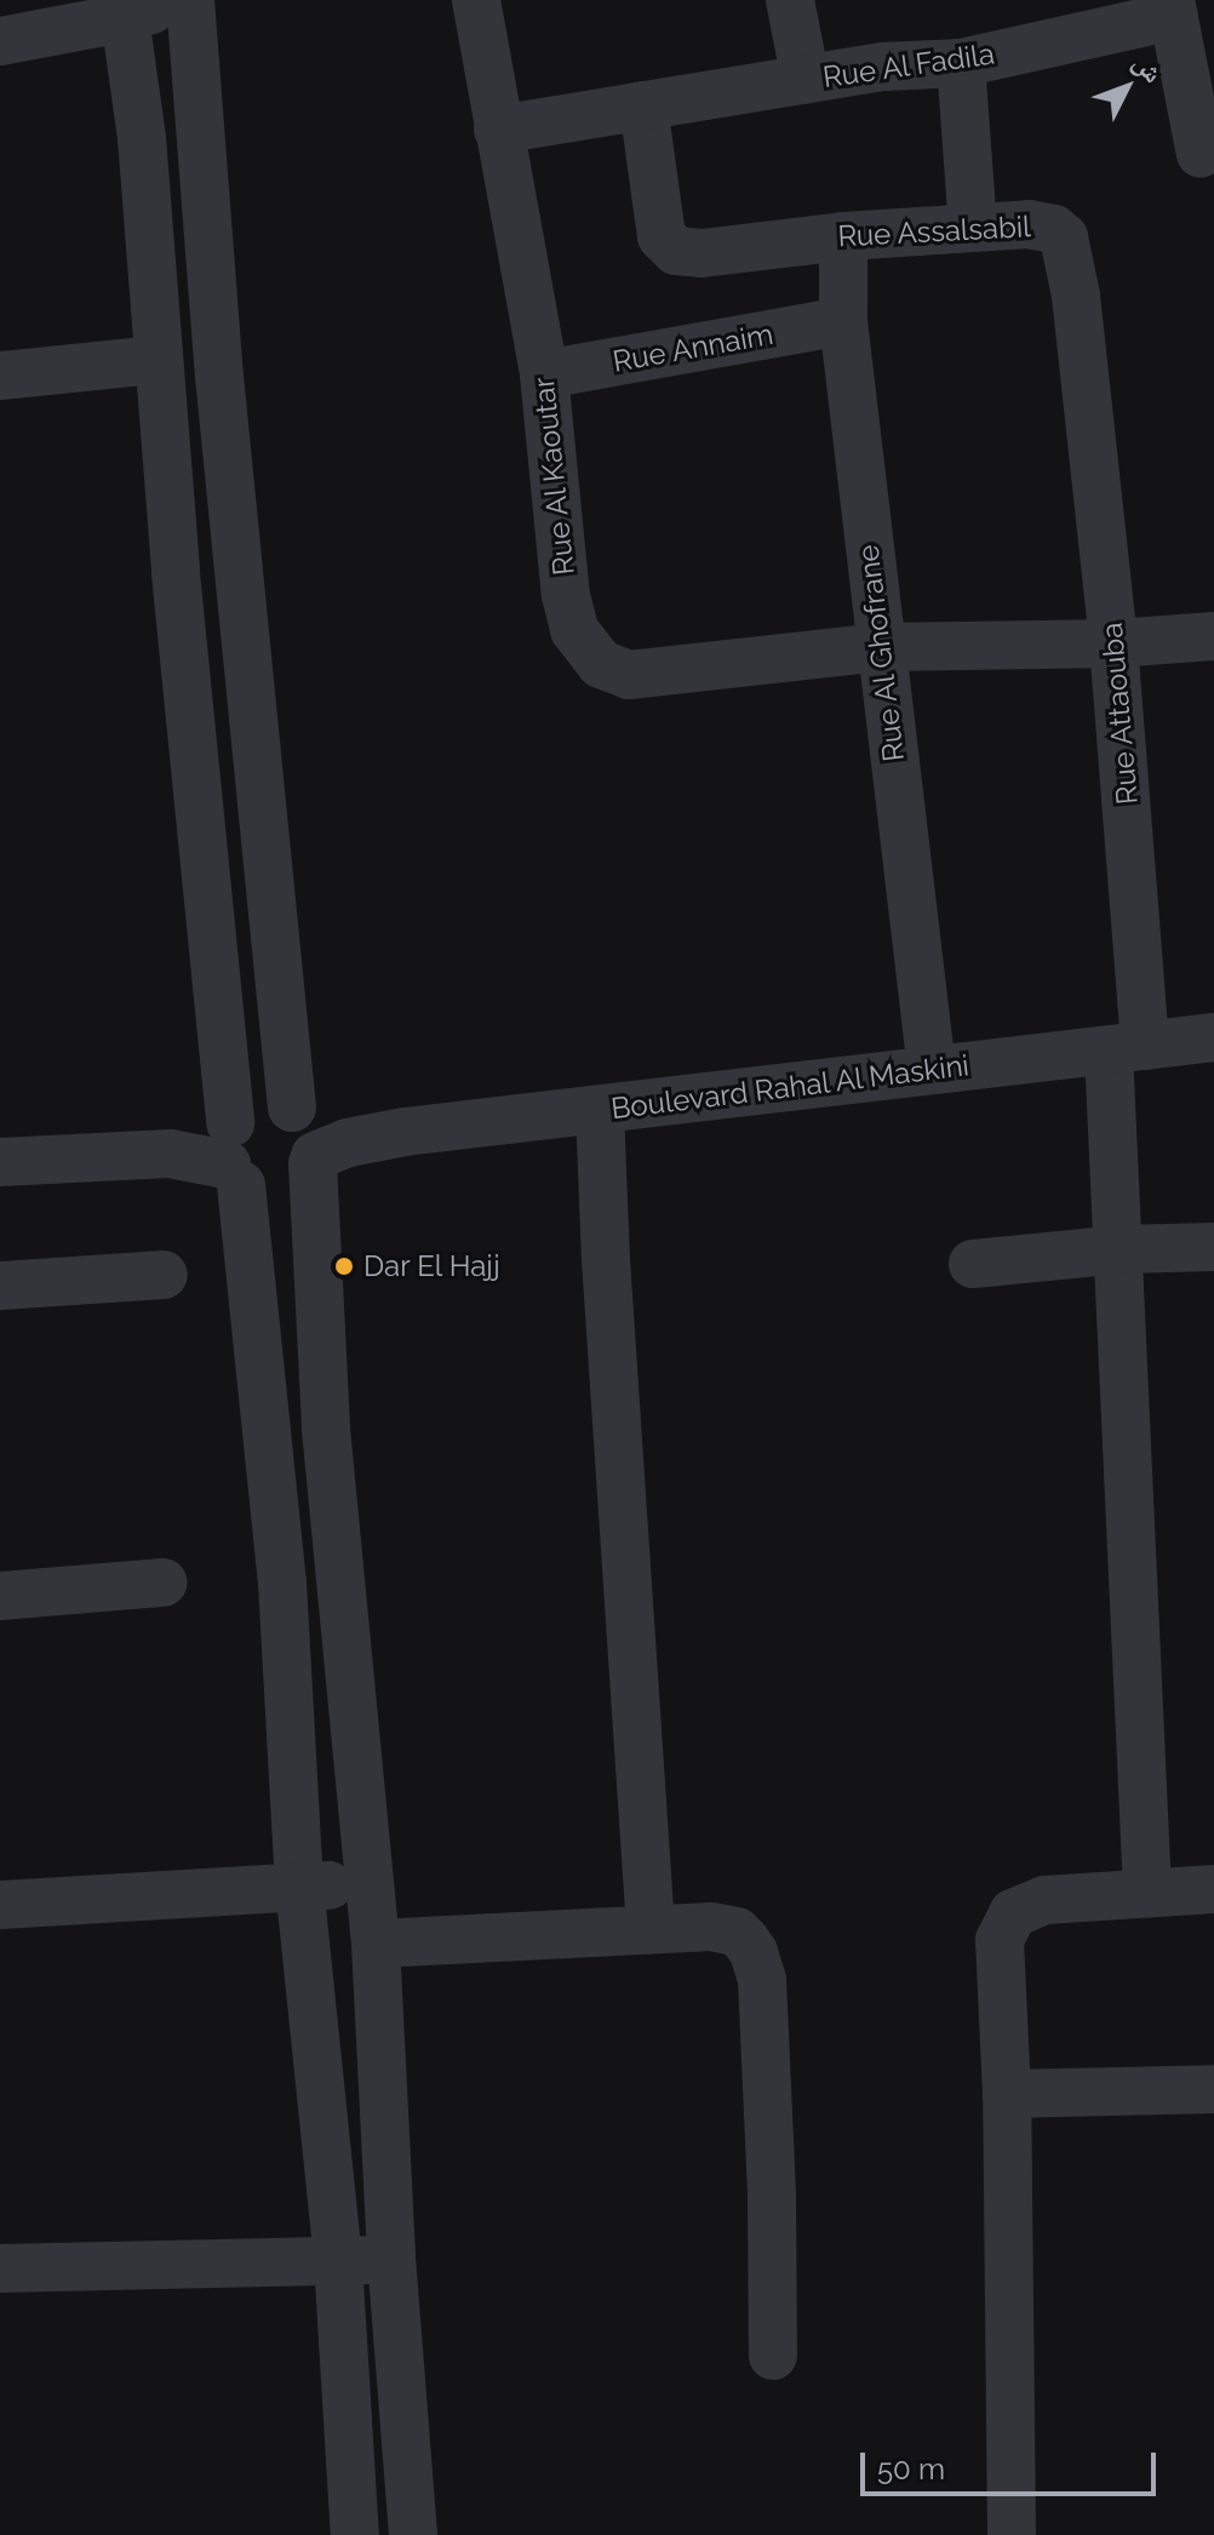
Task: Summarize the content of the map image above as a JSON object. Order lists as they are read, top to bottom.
{
  "streets": {
    "street": [
      "Rue Al Fadila",
      "Rue Assalsabil",
      "Rue Annaim",
      "Rue Al Kaoutar",
      "Rue Al Ghofrane",
      "Rue Attaouba",
      "Boulevard Rahal Al Maskini"
    ]
  },
  "crossings": [
    ["Rue Al Fadila", "Rue Assalsabil"],
    ["Rue Al Fadila", "Rue Al Kaoutar"],
    ["Rue Assalsabil", "Rue Al Ghofrane"],
    ["Rue Assalsabil", "Rue Attaouba"],
    ["Rue Annaim", "Rue Al Kaoutar"],
    ["Rue Annaim", "Rue Al Ghofrane"],
    ["Rue Al Kaoutar", "Rue Al Ghofrane"],
    ["Rue Al Kaoutar", "Rue Attaouba"],
    ["Rue Al Ghofrane", "Boulevard Rahal Al Maskini"],
    ["Rue Attaouba", "Boulevard Rahal Al Maskini"]
  ],
  "places": ["Dar El Hajj"],
  "scale_bar": "50 m",
  "north": "top right"
}
